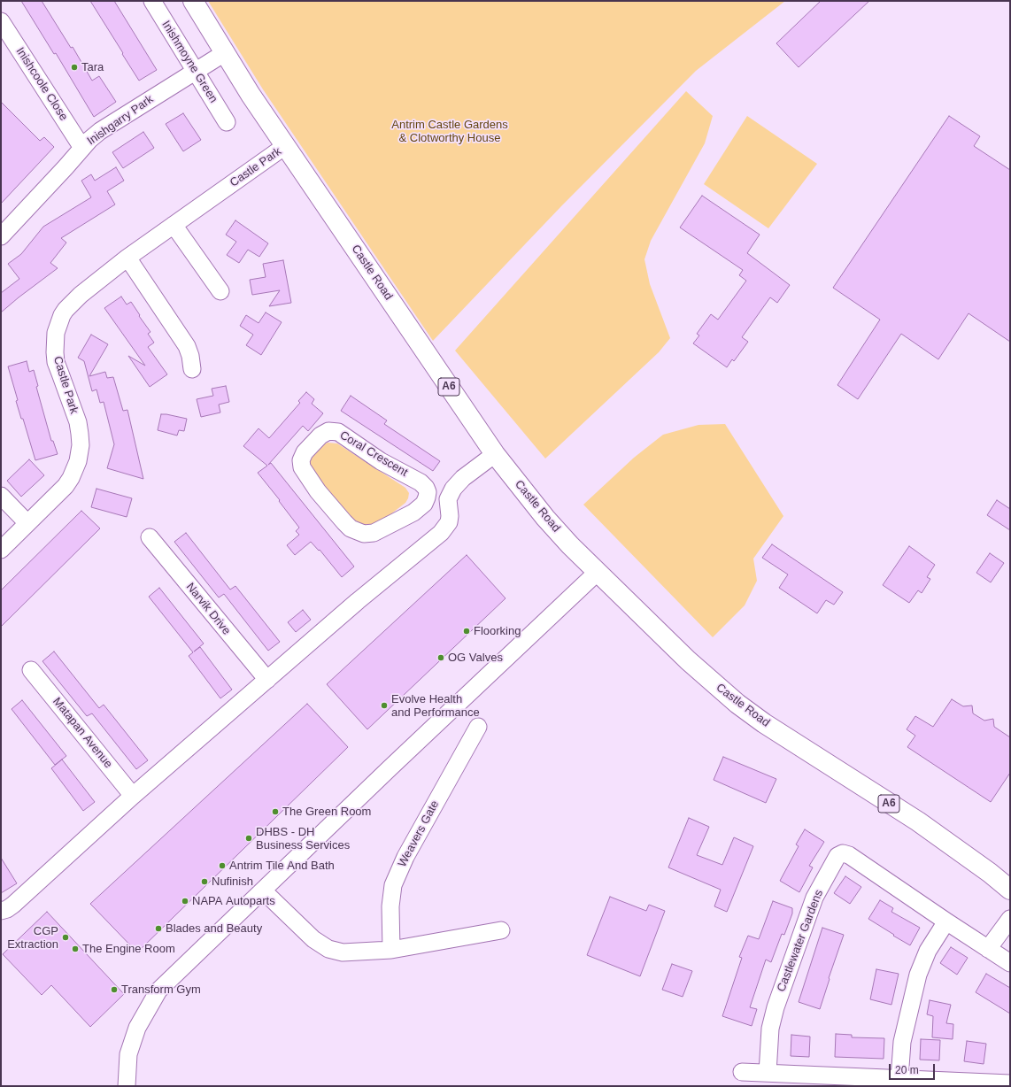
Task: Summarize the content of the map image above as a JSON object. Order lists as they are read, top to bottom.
{
  "streets": {
    "main road": ["Castle Road", "A6"],
    "street": [
      "Inishmoyne Green",
      "Inishcoole Close",
      "Inishgarry Park",
      "Castle Park",
      "Coral Crescent",
      "Narvik Drive",
      "Matapan Avenue",
      "Weavers Gate",
      "Castlewater Gardens"
    ]
  },
  "crossings": [
    ["Inishmoyne Green", "Inishgarry Park"],
    ["Inishcoole Close", "Inishgarry Park"],
    ["Inishgarry Park", "Castle Road"],
    ["Castle Park", "Castle Road"]
  ],
  "parks": ["Antrim Castle Gardens & Clotworthy House"],
  "places": [
    "Tara",
    "Floorking",
    "OG Valves",
    "Evolve Health and Performance",
    "The Green Room",
    "DHBS - DH Business Services",
    "Antrim Tile And Bath",
    "Nufinish",
    "NAPA Autoparts",
    "Blades and Beauty",
    "CGP Extraction",
    "The Engine Room",
    "Transform Gym"
  ],
  "scale_bar": "20 m"
}
